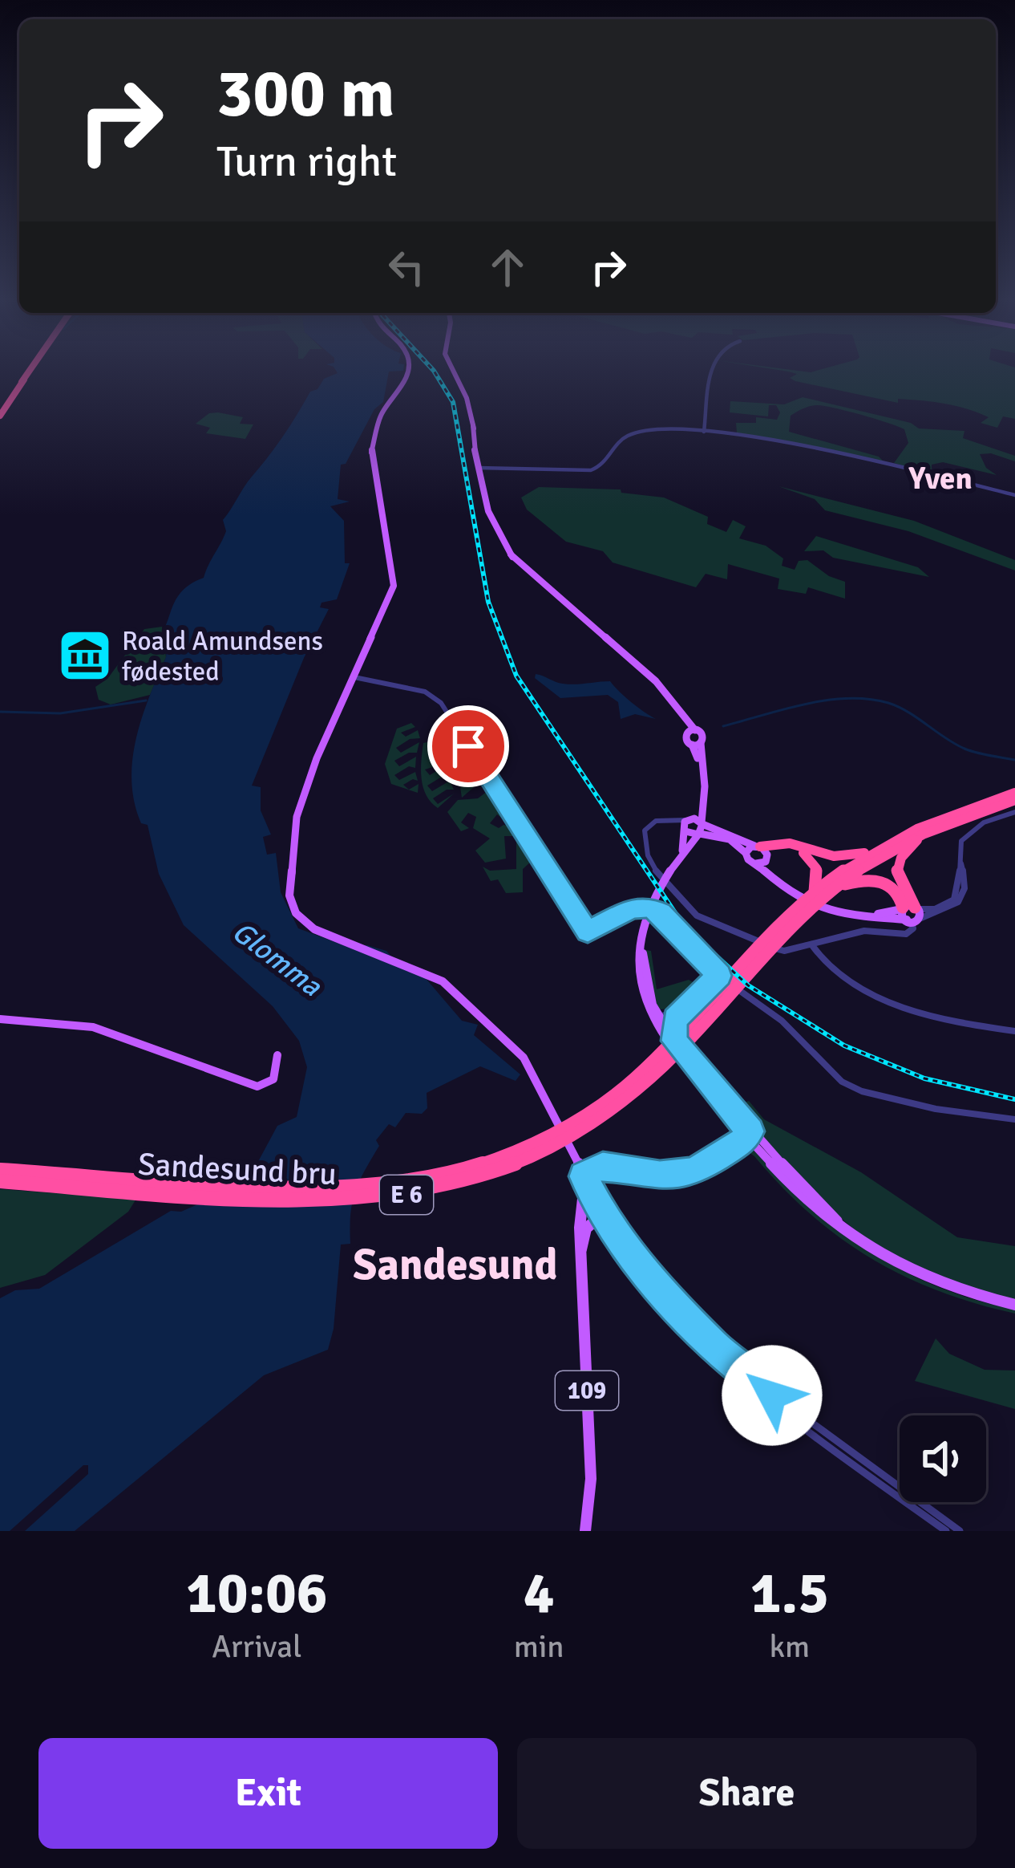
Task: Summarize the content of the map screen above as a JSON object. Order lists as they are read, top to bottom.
{
  "streets": {
    "highway": ["Sandesund bru", "E 6"],
    "main road": ["109"]
  },
  "crossings": [
    ["Sandesund bru", "E 6"]
  ],
  "districts": ["Yven", "Sandesund"],
  "water": ["Glomma"],
  "places": {
    "museum": ["Roald Amundsens fødested"]
  },
  "page": {
    "turn": ["300 m", "Turn right"],
    "eta": [
      "10:06",
      "Arrival",
      "4",
      "min",
      "1.5",
      "km"
    ],
    "buttons": ["Exit", "Share"]
  }
}
